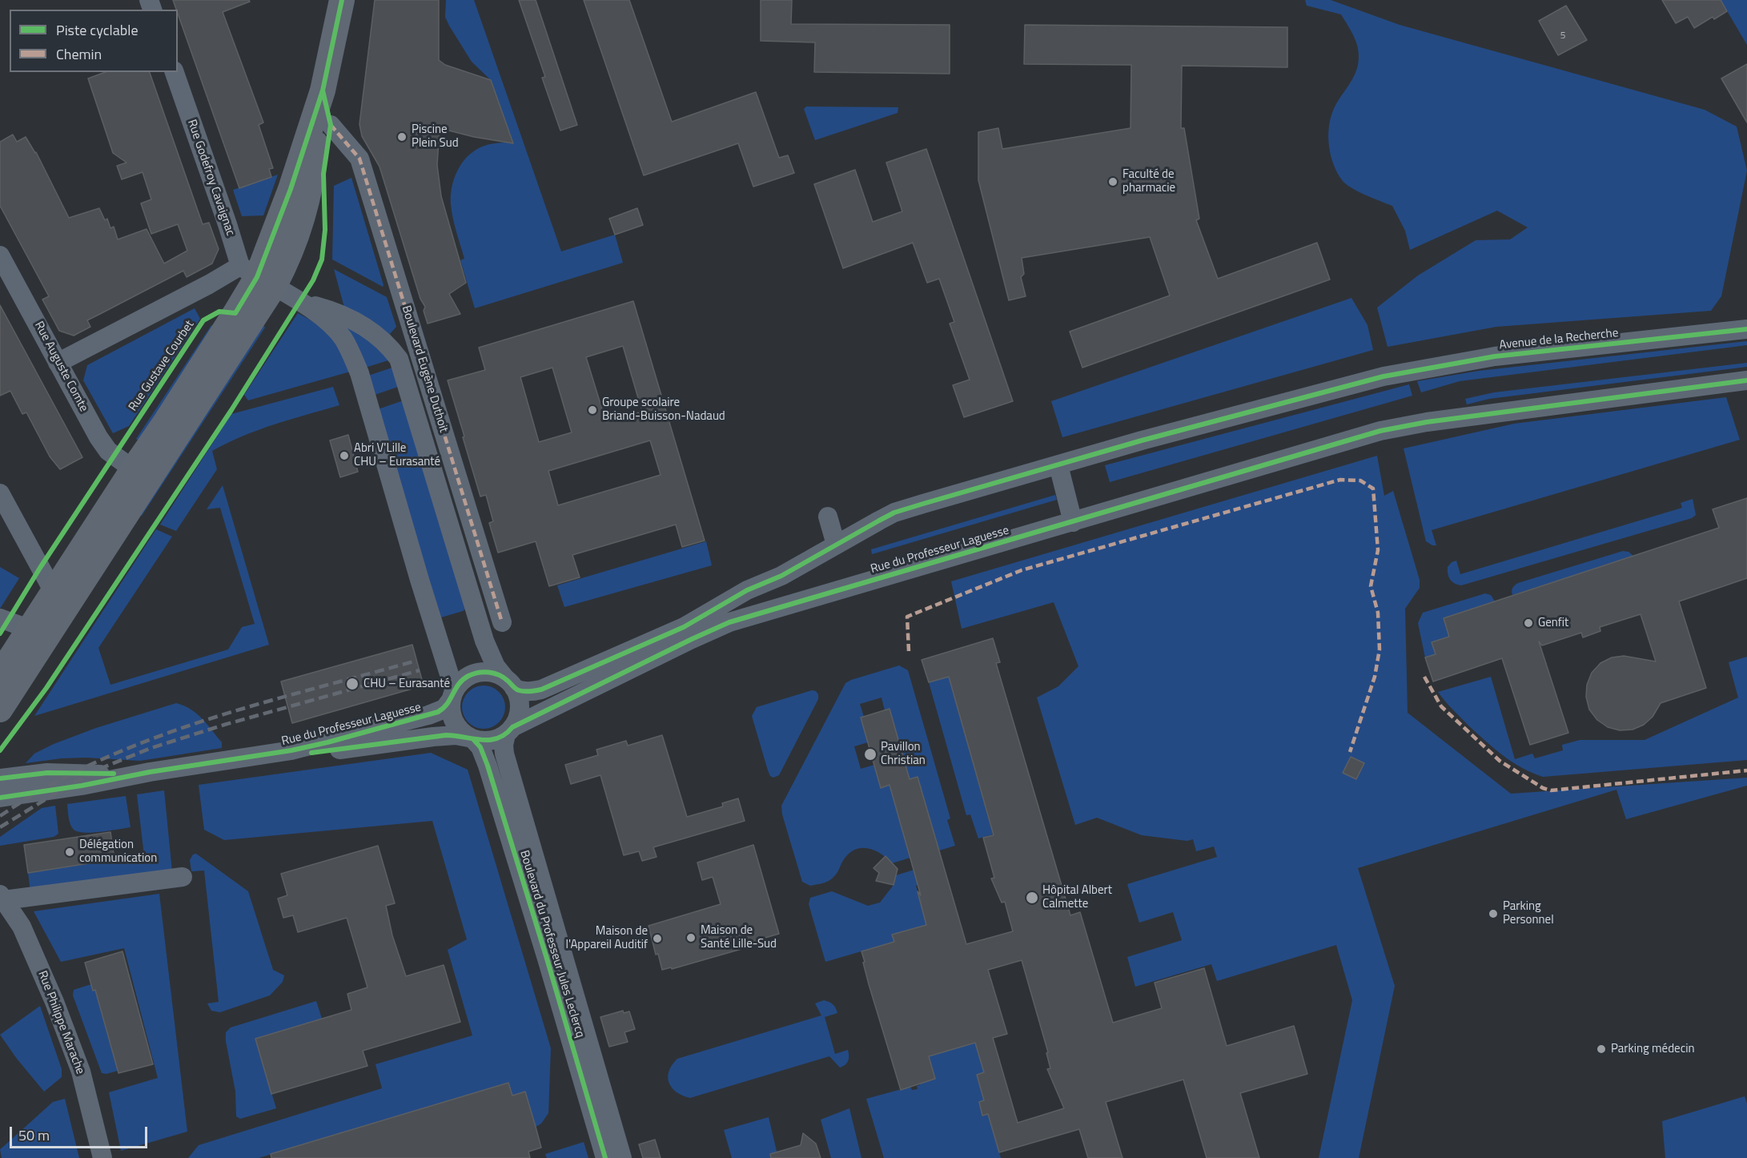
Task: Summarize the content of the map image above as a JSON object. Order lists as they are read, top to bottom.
{
  "streets": {
    "street": [
      "Rue Godefroy Cavaignac",
      "Avenue de la Recherche",
      "Rue Auguste Comte",
      "Boulevard Eugène Duthoit",
      "Rue du Professeur Laguesse",
      "Boulevard du Professeur Jules Leclercq",
      "Rue Philippe Marache"
    ],
    "cycle path": ["Rue Gustave Courbet"]
  },
  "crossings": [
    ["Rue Godefroy Cavaignac", "Boulevard Eugène Duthoit"],
    ["Boulevard Eugène Duthoit", "Rue du Professeur Laguesse"],
    ["Boulevard Eugène Duthoit", "Boulevard du Professeur Jules Leclercq"],
    ["Rue du Professeur Laguesse", "Boulevard du Professeur Jules Leclercq"]
  ],
  "places": [
    "Piscine Plein Sud",
    "Faculté de pharmacie",
    "Groupe scolaire Briand-Buisson-Nadaud",
    "Abri V'Lille CHU – Eurasanté",
    "Genfit",
    "CHU – Eurasanté",
    "Pavillon Christian",
    "Délégation communication",
    "Hôpital Albert Calmette",
    "Parking Personnel",
    "Maison de Santé Lille-Sud",
    "Maison de l'Appareil Auditif",
    "Parking médecin"
  ],
  "house_numbers": ["5"],
  "legend": ["Piste cyclable", "Chemin"],
  "scale_bar": "50 m"
}
